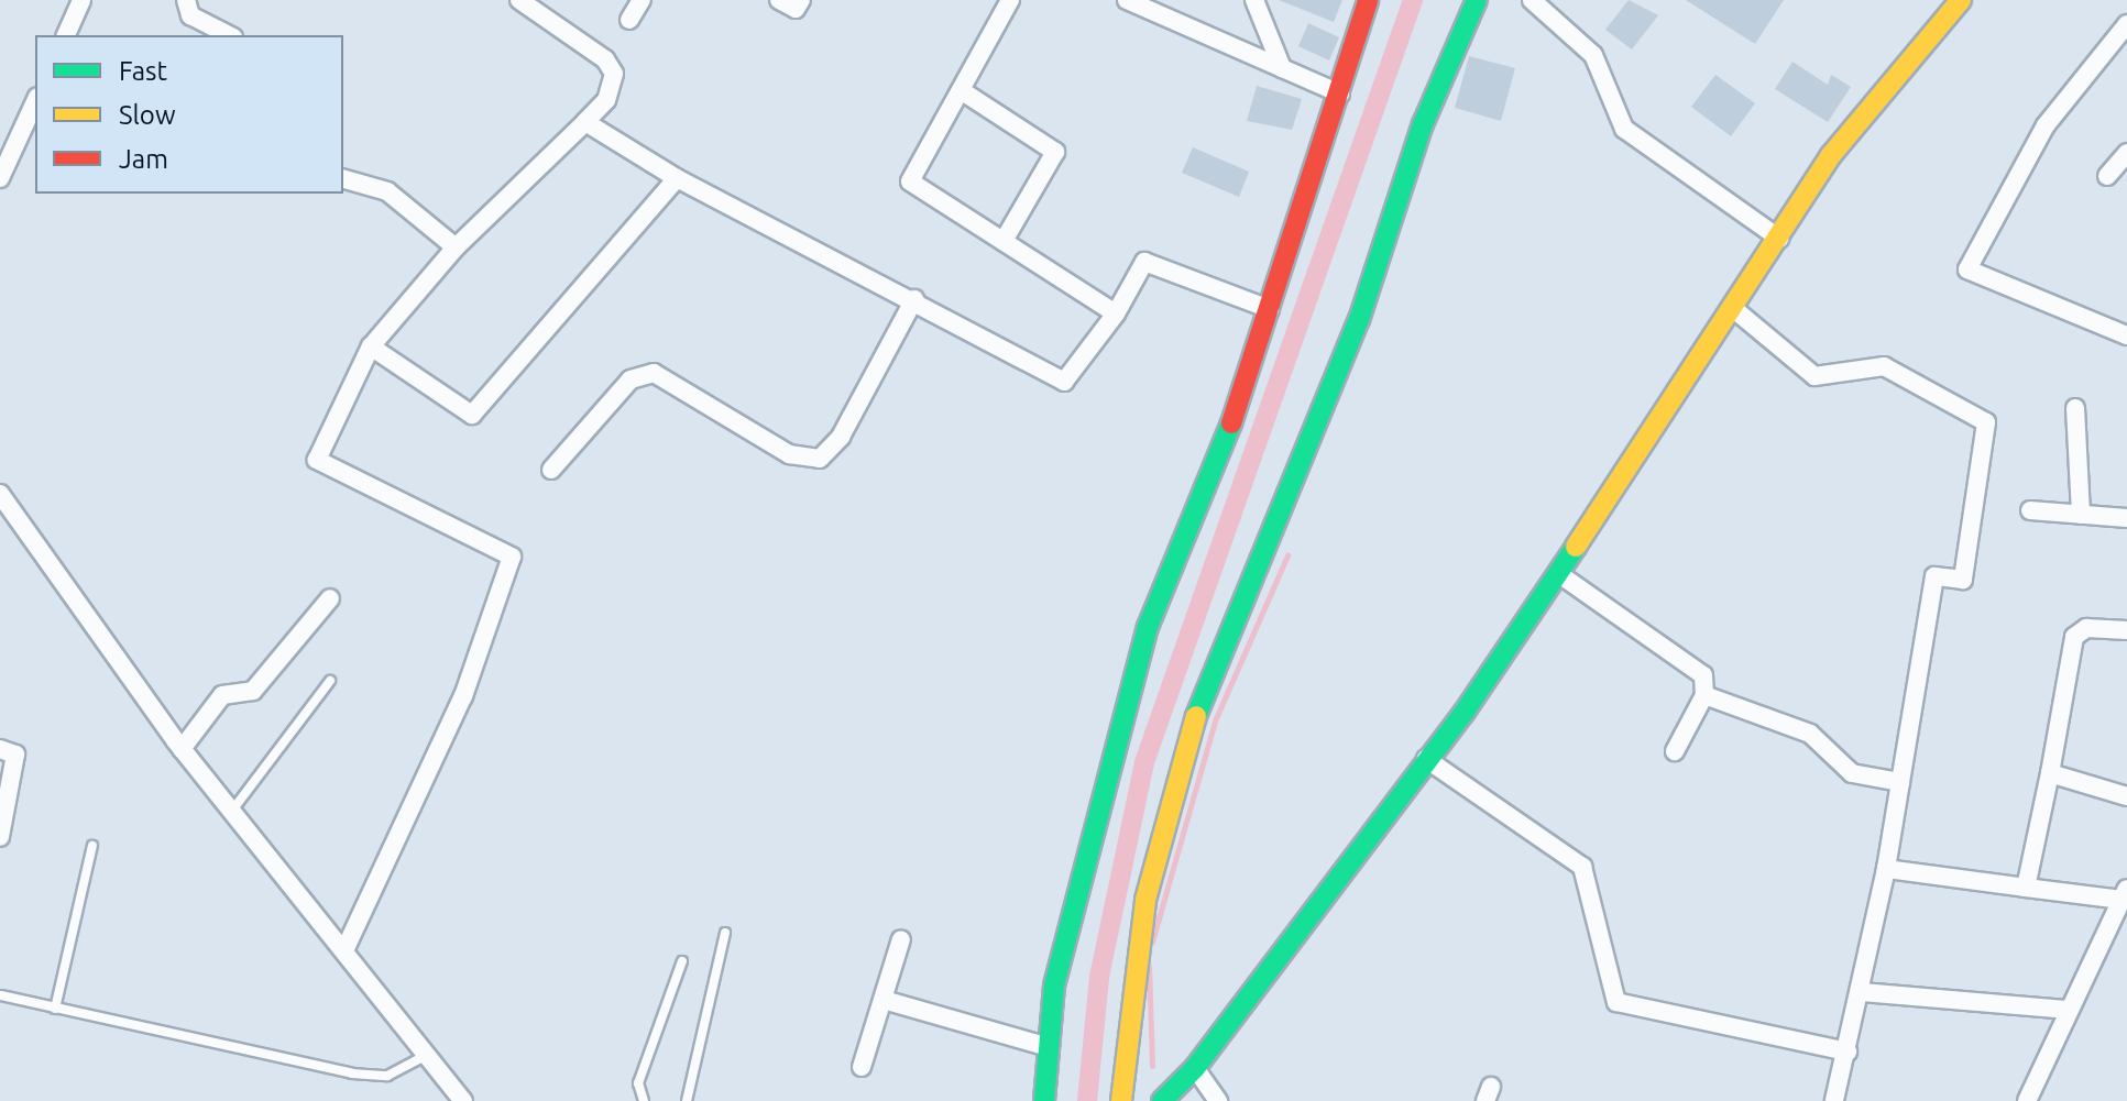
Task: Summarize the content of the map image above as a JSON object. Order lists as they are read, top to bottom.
{
  "legend": ["Fast", "Slow", "Jam"]
}
